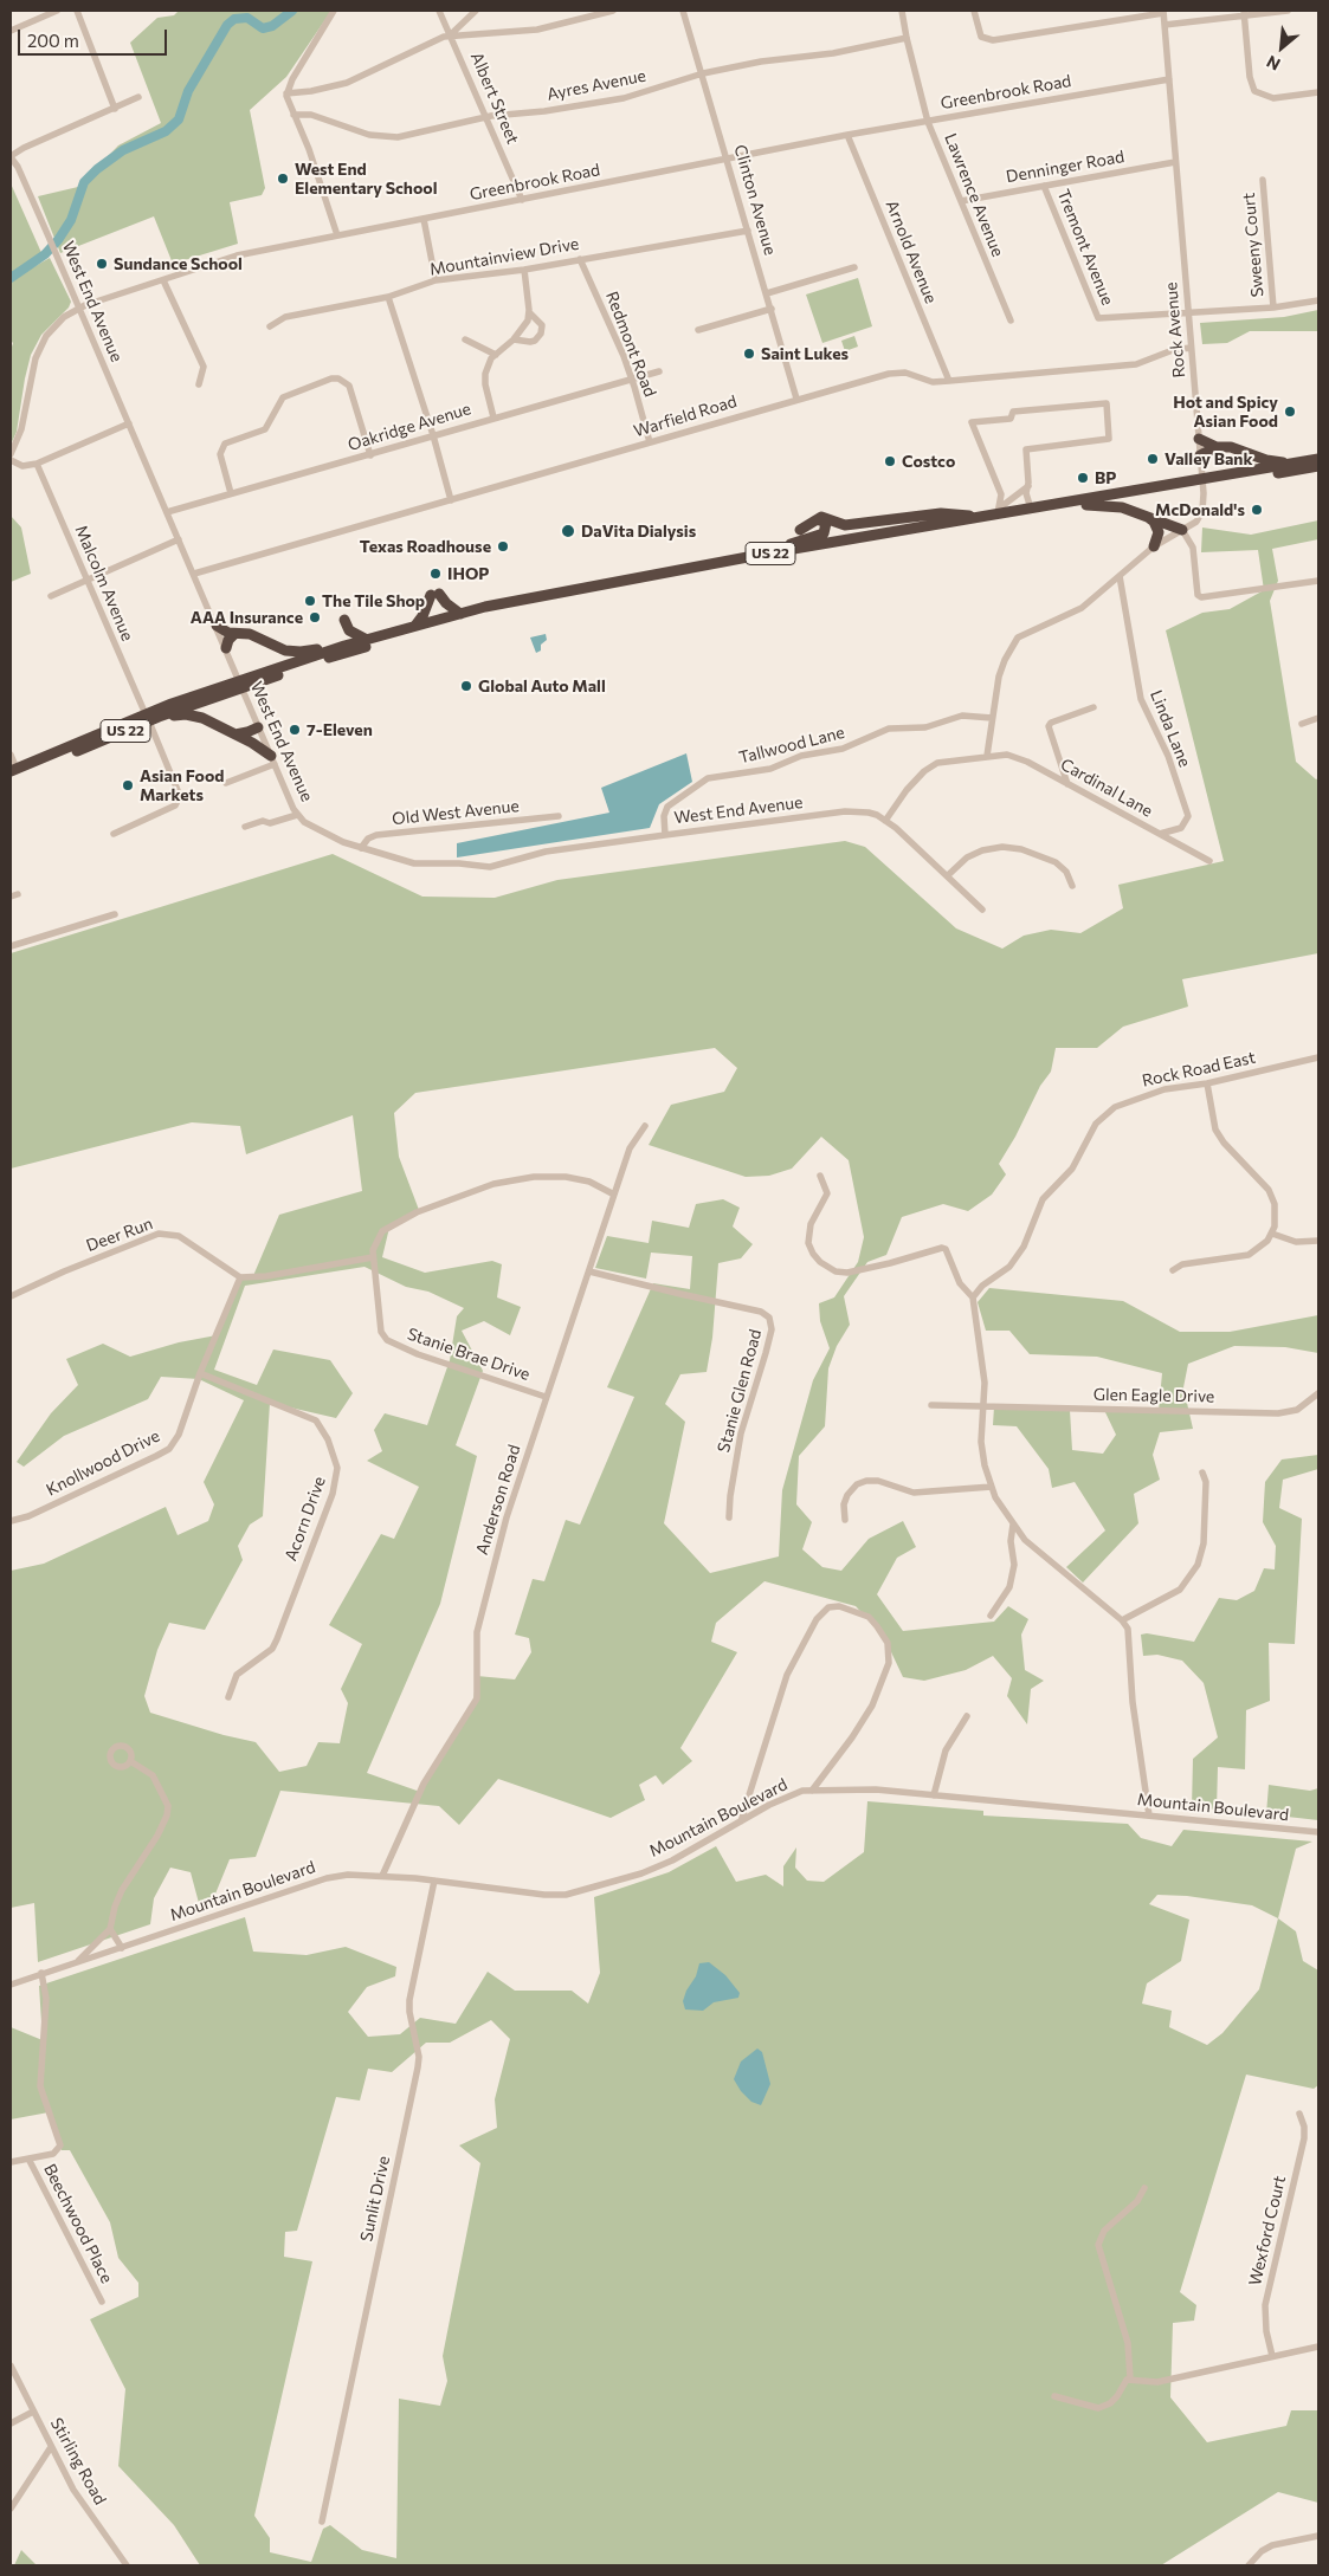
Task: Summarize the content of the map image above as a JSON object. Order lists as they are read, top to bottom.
{
  "streets": {
    "highway": ["US 22"],
    "street": [
      "Ayres Avenue",
      "Greenbrook Road",
      "Albert Street",
      "Denninger Road",
      "Lawrence Avenue",
      "Clinton Avenue",
      "Sweeny Court",
      "Tremont Avenue",
      "Arnold Avenue",
      "Mountainview Drive",
      "West End Avenue",
      "Rock Avenue",
      "Redmont Road",
      "Warfield Road",
      "Oakridge Avenue",
      "Malcolm Avenue",
      "Linda Lane",
      "Tallwood Lane",
      "Cardinal Lane",
      "Old West Avenue",
      "Rock Road East",
      "Deer Run",
      "Stanie Brae Drive",
      "Stanie Glen Road",
      "Glen Eagle Drive",
      "Knollwood Drive",
      "Anderson Road",
      "Acorn Drive",
      "Mountain Boulevard",
      "Sunlit Drive",
      "Beechwood Place",
      "Wexford Court",
      "Stirling Road"
    ]
  },
  "crossings": [
    ["Ayres Avenue", "Albert Street"],
    ["Ayres Avenue", "Lawrence Avenue"],
    ["Ayres Avenue", "Clinton Avenue"],
    ["Greenbrook Road", "Albert Street"],
    ["Greenbrook Road", "Lawrence Avenue"],
    ["Greenbrook Road", "Clinton Avenue"],
    ["Greenbrook Road", "Arnold Avenue"],
    ["Greenbrook Road", "West End Avenue"],
    ["Greenbrook Road", "Rock Avenue"],
    ["Denninger Road", "Lawrence Avenue"],
    ["Denninger Road", "Tremont Avenue"],
    ["Denninger Road", "Rock Avenue"],
    ["Clinton Avenue", "Mountainview Drive"],
    ["Clinton Avenue", "Warfield Road"],
    ["Tremont Avenue", "Rock Avenue"],
    ["Arnold Avenue", "Warfield Road"],
    ["Mountainview Drive", "Redmont Road"],
    ["West End Avenue", "Warfield Road"],
    ["West End Avenue", "Oakridge Avenue"],
    ["West End Avenue", "US 22"],
    ["West End Avenue", "Tallwood Lane"],
    ["West End Avenue", "Old West Avenue"],
    ["Rock Avenue", "Warfield Road"],
    ["Rock Avenue", "US 22"],
    ["Rock Avenue", "Linda Lane"],
    ["Rock Avenue", "Tallwood Lane"],
    ["Rock Avenue", "Cardinal Lane"],
    ["Redmont Road", "Warfield Road"],
    ["Redmont Road", "Oakridge Avenue"],
    ["US 22", "Malcolm Avenue"],
    ["Linda Lane", "Cardinal Lane"],
    ["Deer Run", "Knollwood Drive"],
    ["Stanie Brae Drive", "Anderson Road"],
    ["Stanie Glen Road", "Anderson Road"],
    ["Knollwood Drive", "Acorn Drive"],
    ["Anderson Road", "Mountain Boulevard"],
    ["Mountain Boulevard", "Sunlit Drive"]
  ],
  "places": [
    "West End Elementary School",
    "Sundance School",
    "Saint Lukes",
    "Hot and Spicy Asian Food",
    "Valley Bank",
    "Costco",
    "BP",
    "McDonald's",
    "DaVita Dialysis",
    "Texas Roadhouse",
    "IHOP",
    "The Tile Shop",
    "AAA Insurance",
    "Global Auto Mall",
    "7-Eleven",
    "Asian Food Markets"
  ],
  "scale_bar": "200 m",
  "north": "bottom left"
}
